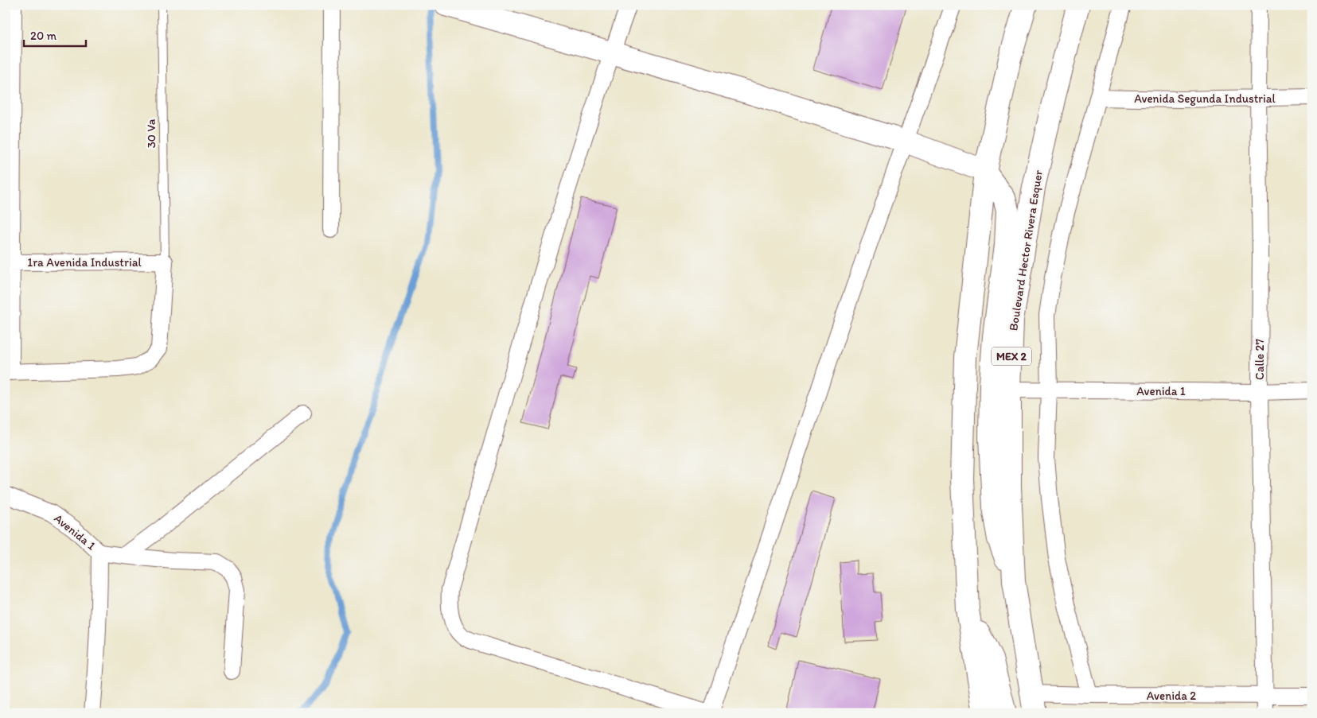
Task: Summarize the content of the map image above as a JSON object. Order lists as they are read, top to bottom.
{
  "streets": {
    "main road": ["Boulevard Hector Rivera Esquer", "MEX 2"],
    "street": [
      "Avenida Segunda Industrial",
      "1ra Avenida Industrial",
      "Calle 27",
      "Avenida 1",
      "Avenida 2"
    ],
    "lane": ["30 Va"]
  },
  "crossings": [
    ["Avenida Segunda Industrial", "Calle 27"],
    ["30 Va", "1ra Avenida Industrial"],
    ["Boulevard Hector Rivera Esquer", "Avenida 1"],
    ["Boulevard Hector Rivera Esquer", "Avenida 2"],
    ["Calle 27", "Avenida 1"],
    ["Calle 27", "Avenida 2"]
  ],
  "scale_bar": "20 m"
}
